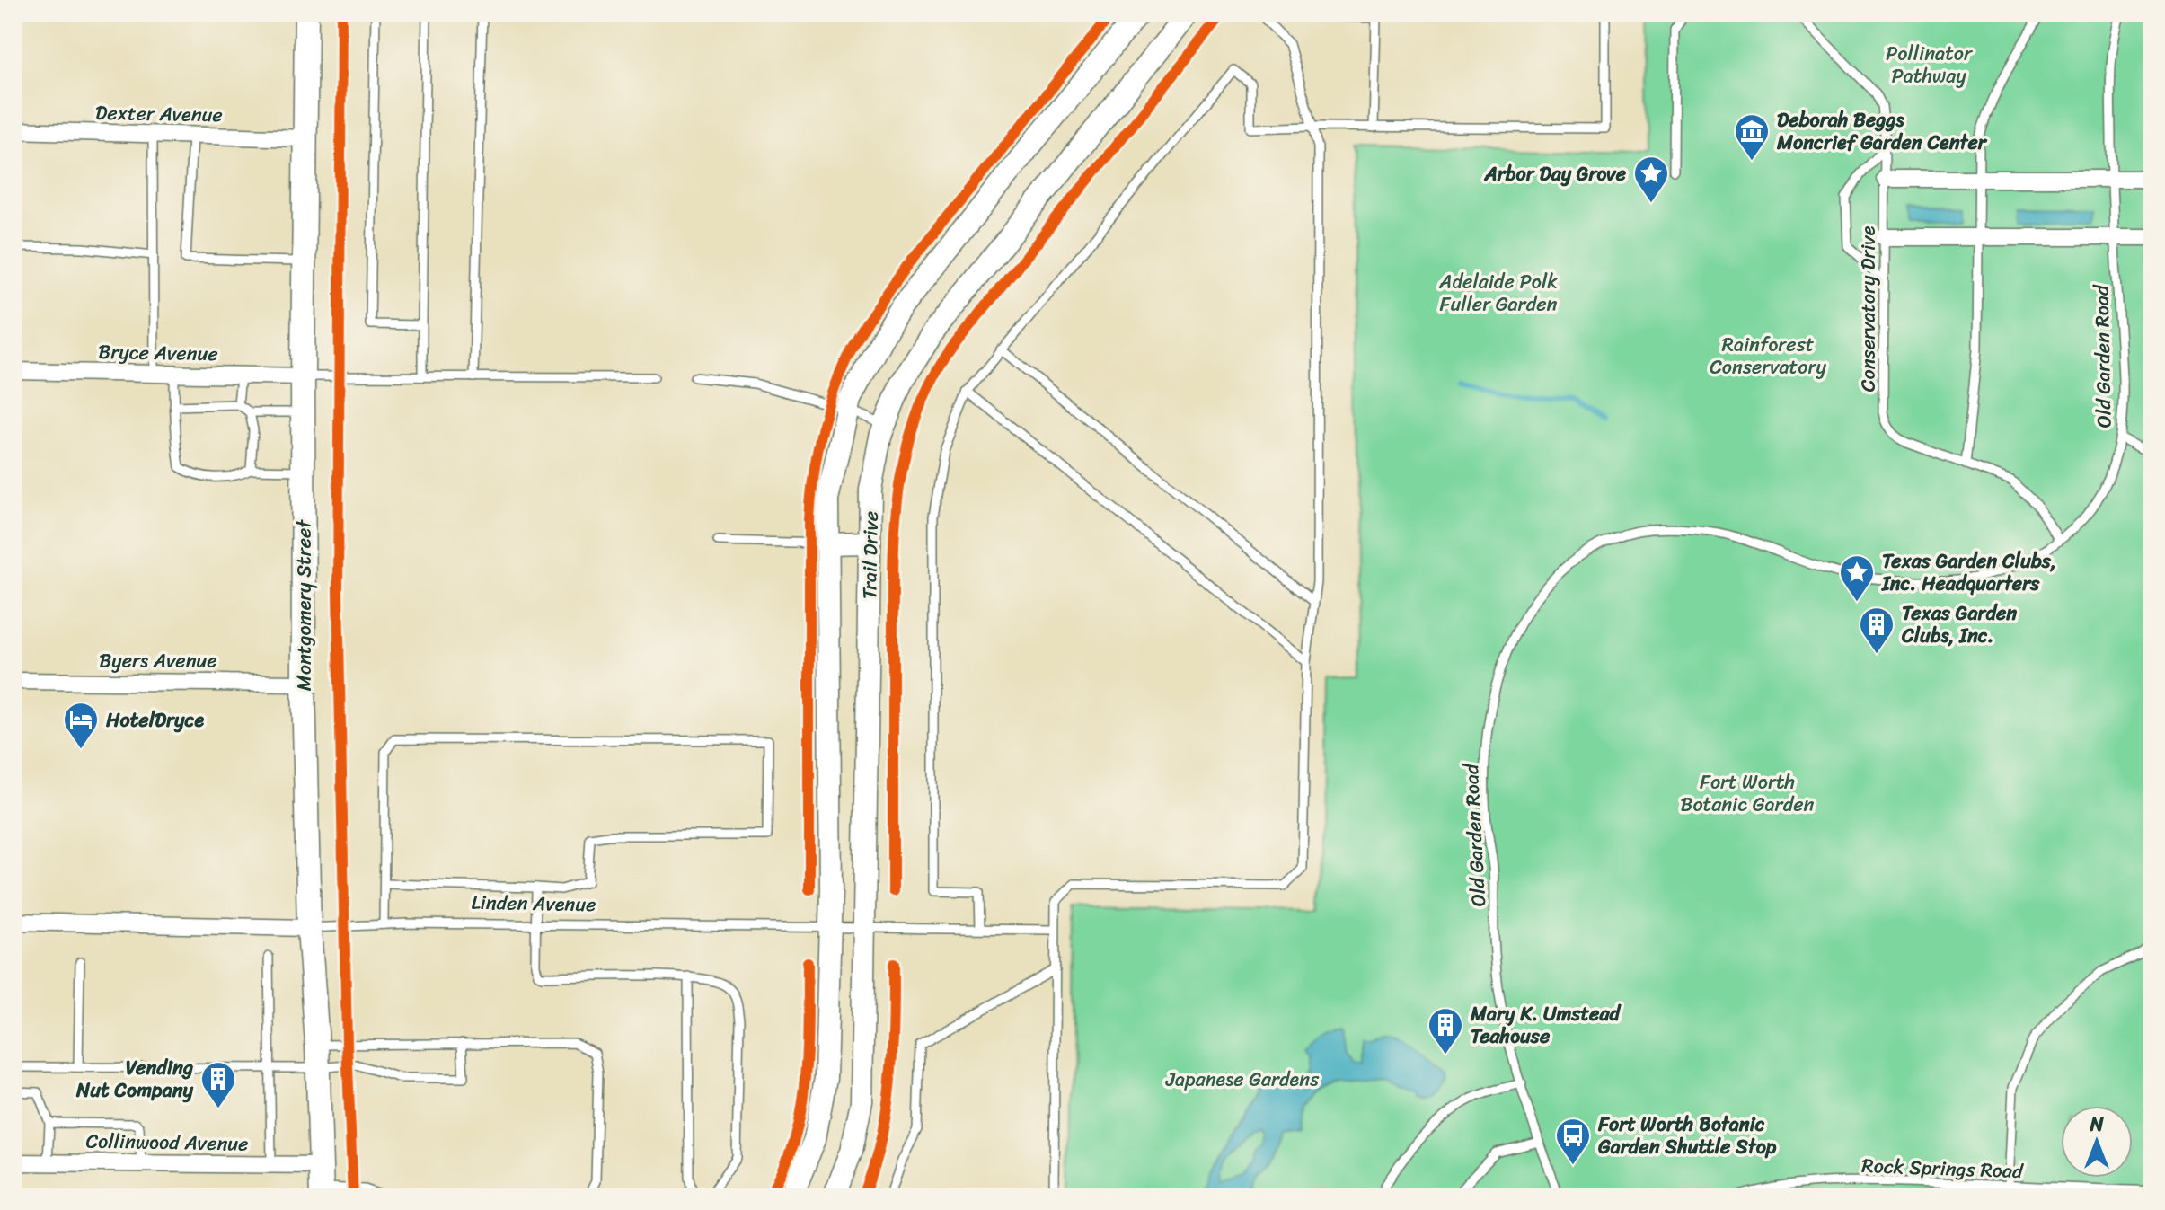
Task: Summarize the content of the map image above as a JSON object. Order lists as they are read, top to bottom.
{
  "streets": {
    "main road": ["Montgomery Street"],
    "street": [
      "Dexter Avenue",
      "Bryce Avenue",
      "Trail Drive",
      "Byers Avenue",
      "Linden Avenue",
      "Collinwood Avenue"
    ],
    "lane": ["Conservatory Drive", "Old Garden Road", "Rock Springs Road"]
  },
  "crossings": [
    ["Dexter Avenue", "Montgomery Street"],
    ["Conservatory Drive", "Old Garden Road"],
    ["Bryce Avenue", "Montgomery Street"],
    ["Trail Drive", "Linden Avenue"],
    ["Montgomery Street", "Byers Avenue"],
    ["Montgomery Street", "Linden Avenue"],
    ["Montgomery Street", "Collinwood Avenue"]
  ],
  "parks": [
    "Pollinator Pathway",
    "Adelaide Polk Fuller Garden",
    "Rainforest Conservatory",
    "Fort Worth Botanic Garden",
    "Japanese Gardens"
  ],
  "places": {
    "museum": ["Deborah Beggs Moncrief Garden Center"],
    "place": ["Arbor Day Grove", "Texas Garden Clubs, Inc. Headquarters"],
    "building": ["Texas Garden Clubs, Inc.", "Mary K. Umstead Teahouse", "Vending Nut Company"],
    "hotel": ["HotelDryce"],
    "bus stop": ["Fort Worth Botanic Garden Shuttle Stop"]
  },
  "north": "top"
}
